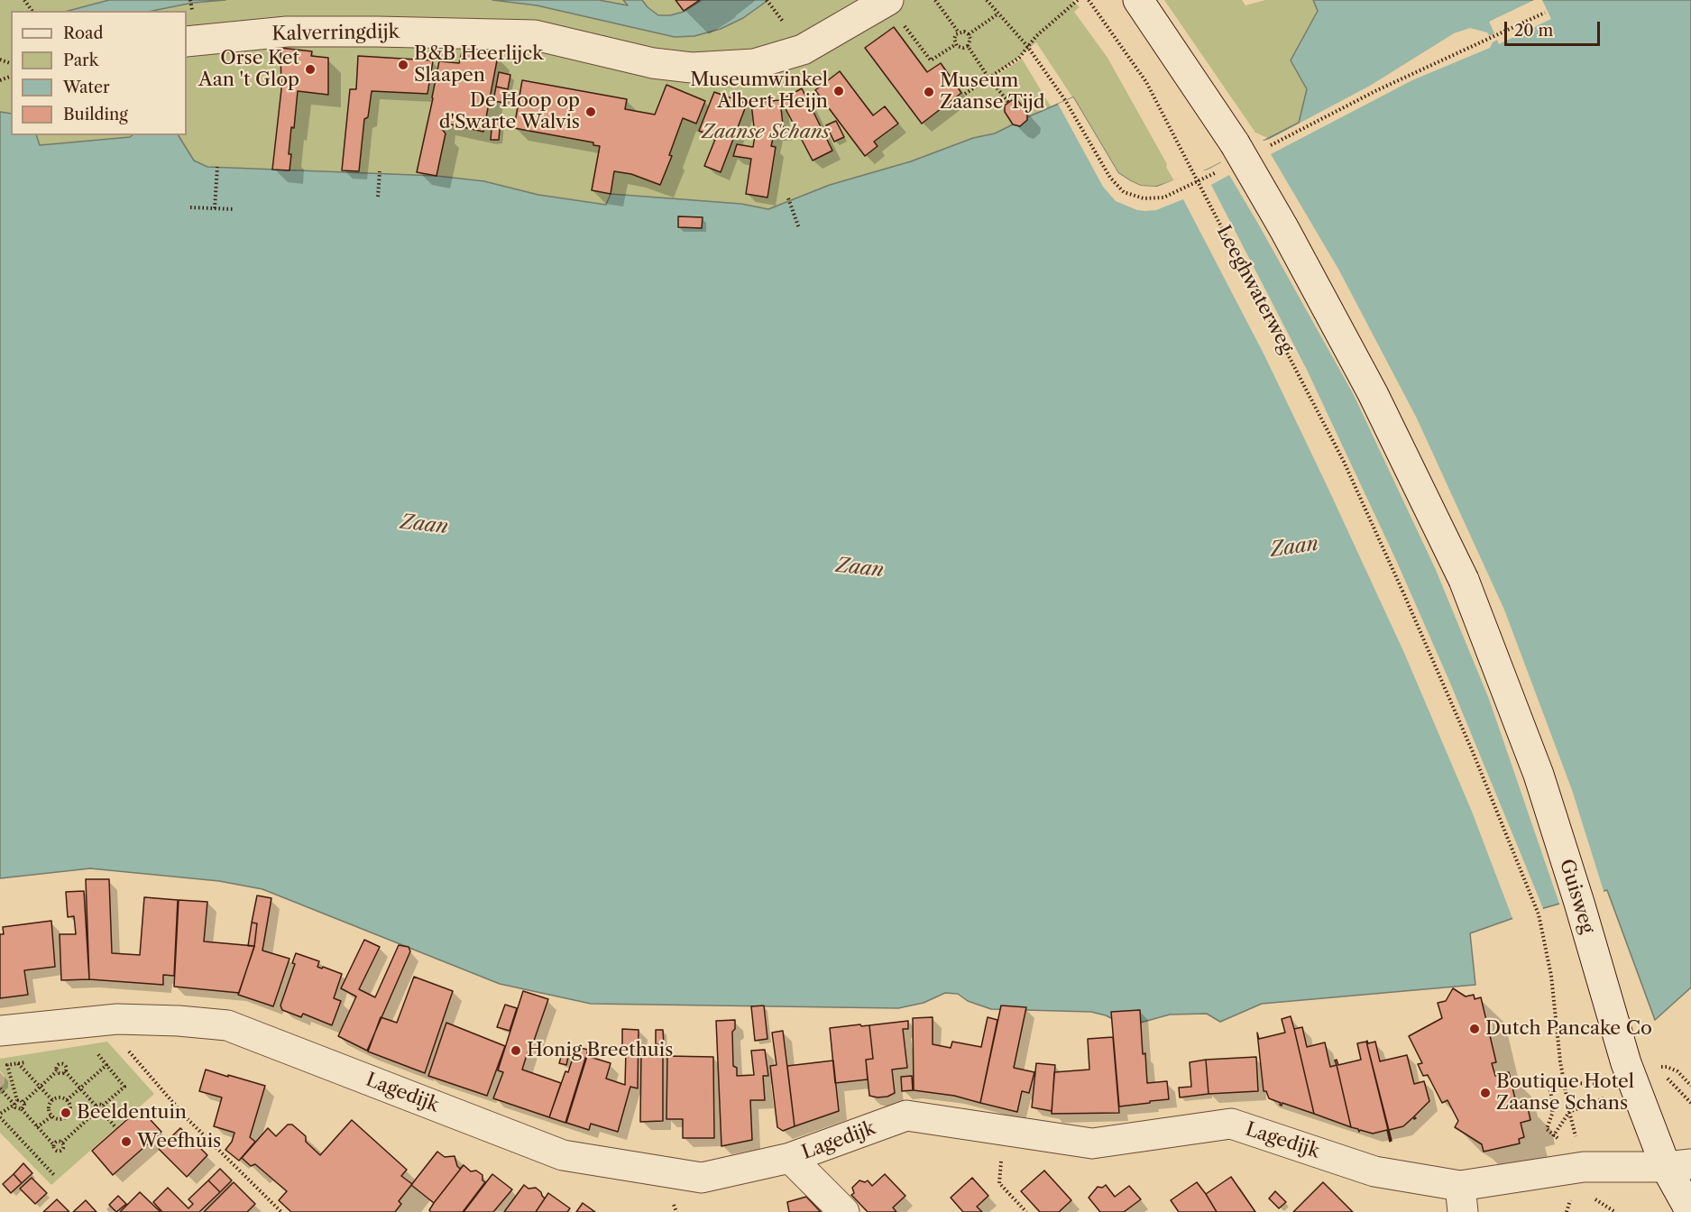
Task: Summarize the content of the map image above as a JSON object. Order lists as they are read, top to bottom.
{
  "streets": {
    "street": ["Kalverringdijk", "Guisweg", "Lagedijk"],
    "path": ["Leeghwaterweg"]
  },
  "crossings": [
    ["Guisweg", "Lagedijk"]
  ],
  "water": ["Zaan"],
  "parks": ["Zaanse Schans"],
  "places": [
    "B&B Heerlijck Slaapen",
    "Orse Ket Aan 't Glop",
    "Museumwinkel Albert Heijn",
    "Museum Zaanse Tijd",
    "De Hoop op d'Swarte Walvis",
    "Dutch Pancake Co",
    "Honig Breethuis",
    "Boutique Hotel Zaanse Schans",
    "Beeldentuin",
    "Weefhuis"
  ],
  "legend": [
    "Road",
    "Park",
    "Water",
    "Building"
  ],
  "scale_bar": "20 m"
}
